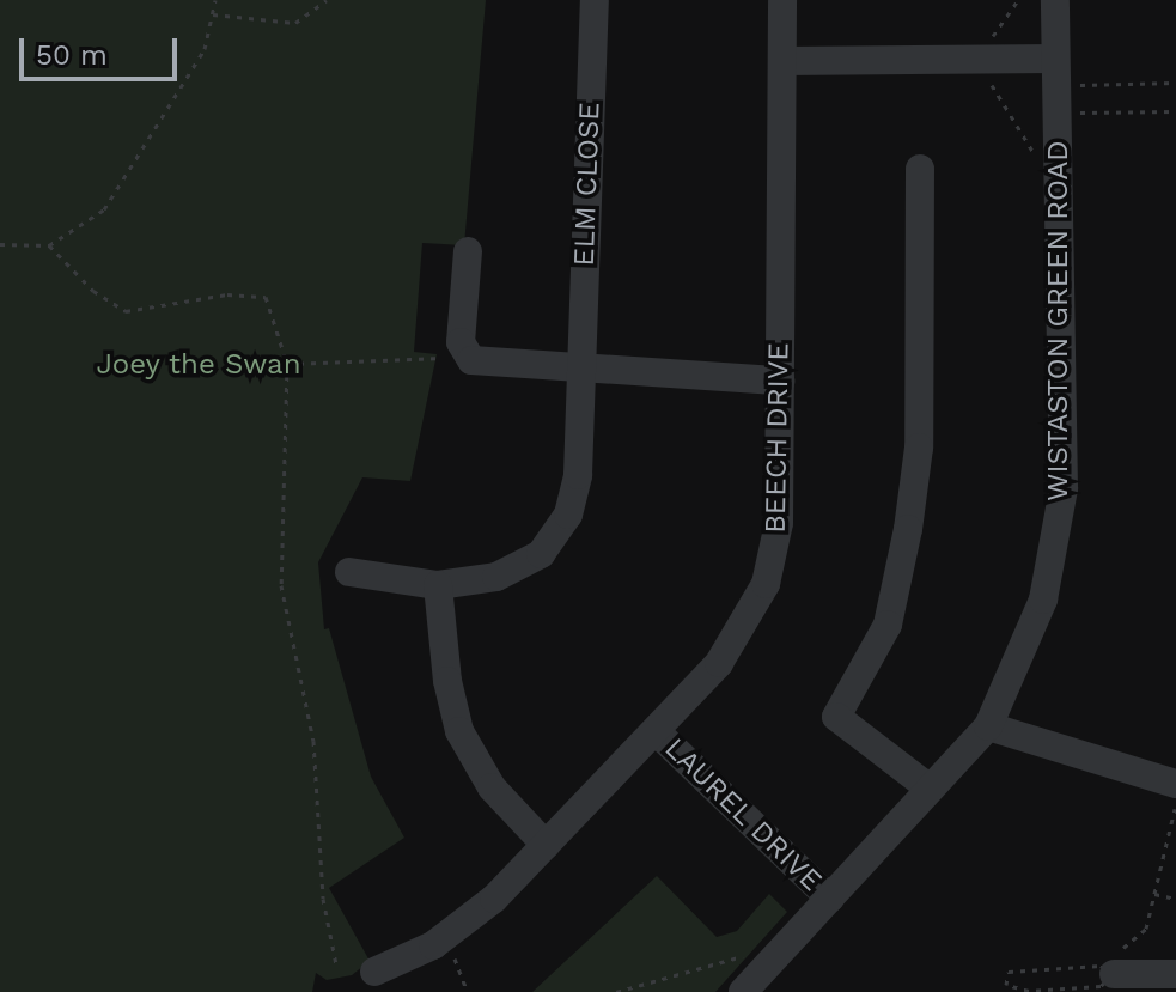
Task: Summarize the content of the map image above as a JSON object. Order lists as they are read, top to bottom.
{
  "streets": {
    "street": [
      "ELM CLOSE",
      "WISTASTON GREEN ROAD",
      "BEECH DRIVE",
      "LAUREL DRIVE"
    ]
  },
  "crossings": [
    ["WISTASTON GREEN ROAD", "LAUREL DRIVE"],
    ["BEECH DRIVE", "LAUREL DRIVE"]
  ],
  "parks": ["Joey the Swan"],
  "scale_bar": "50 m"
}
